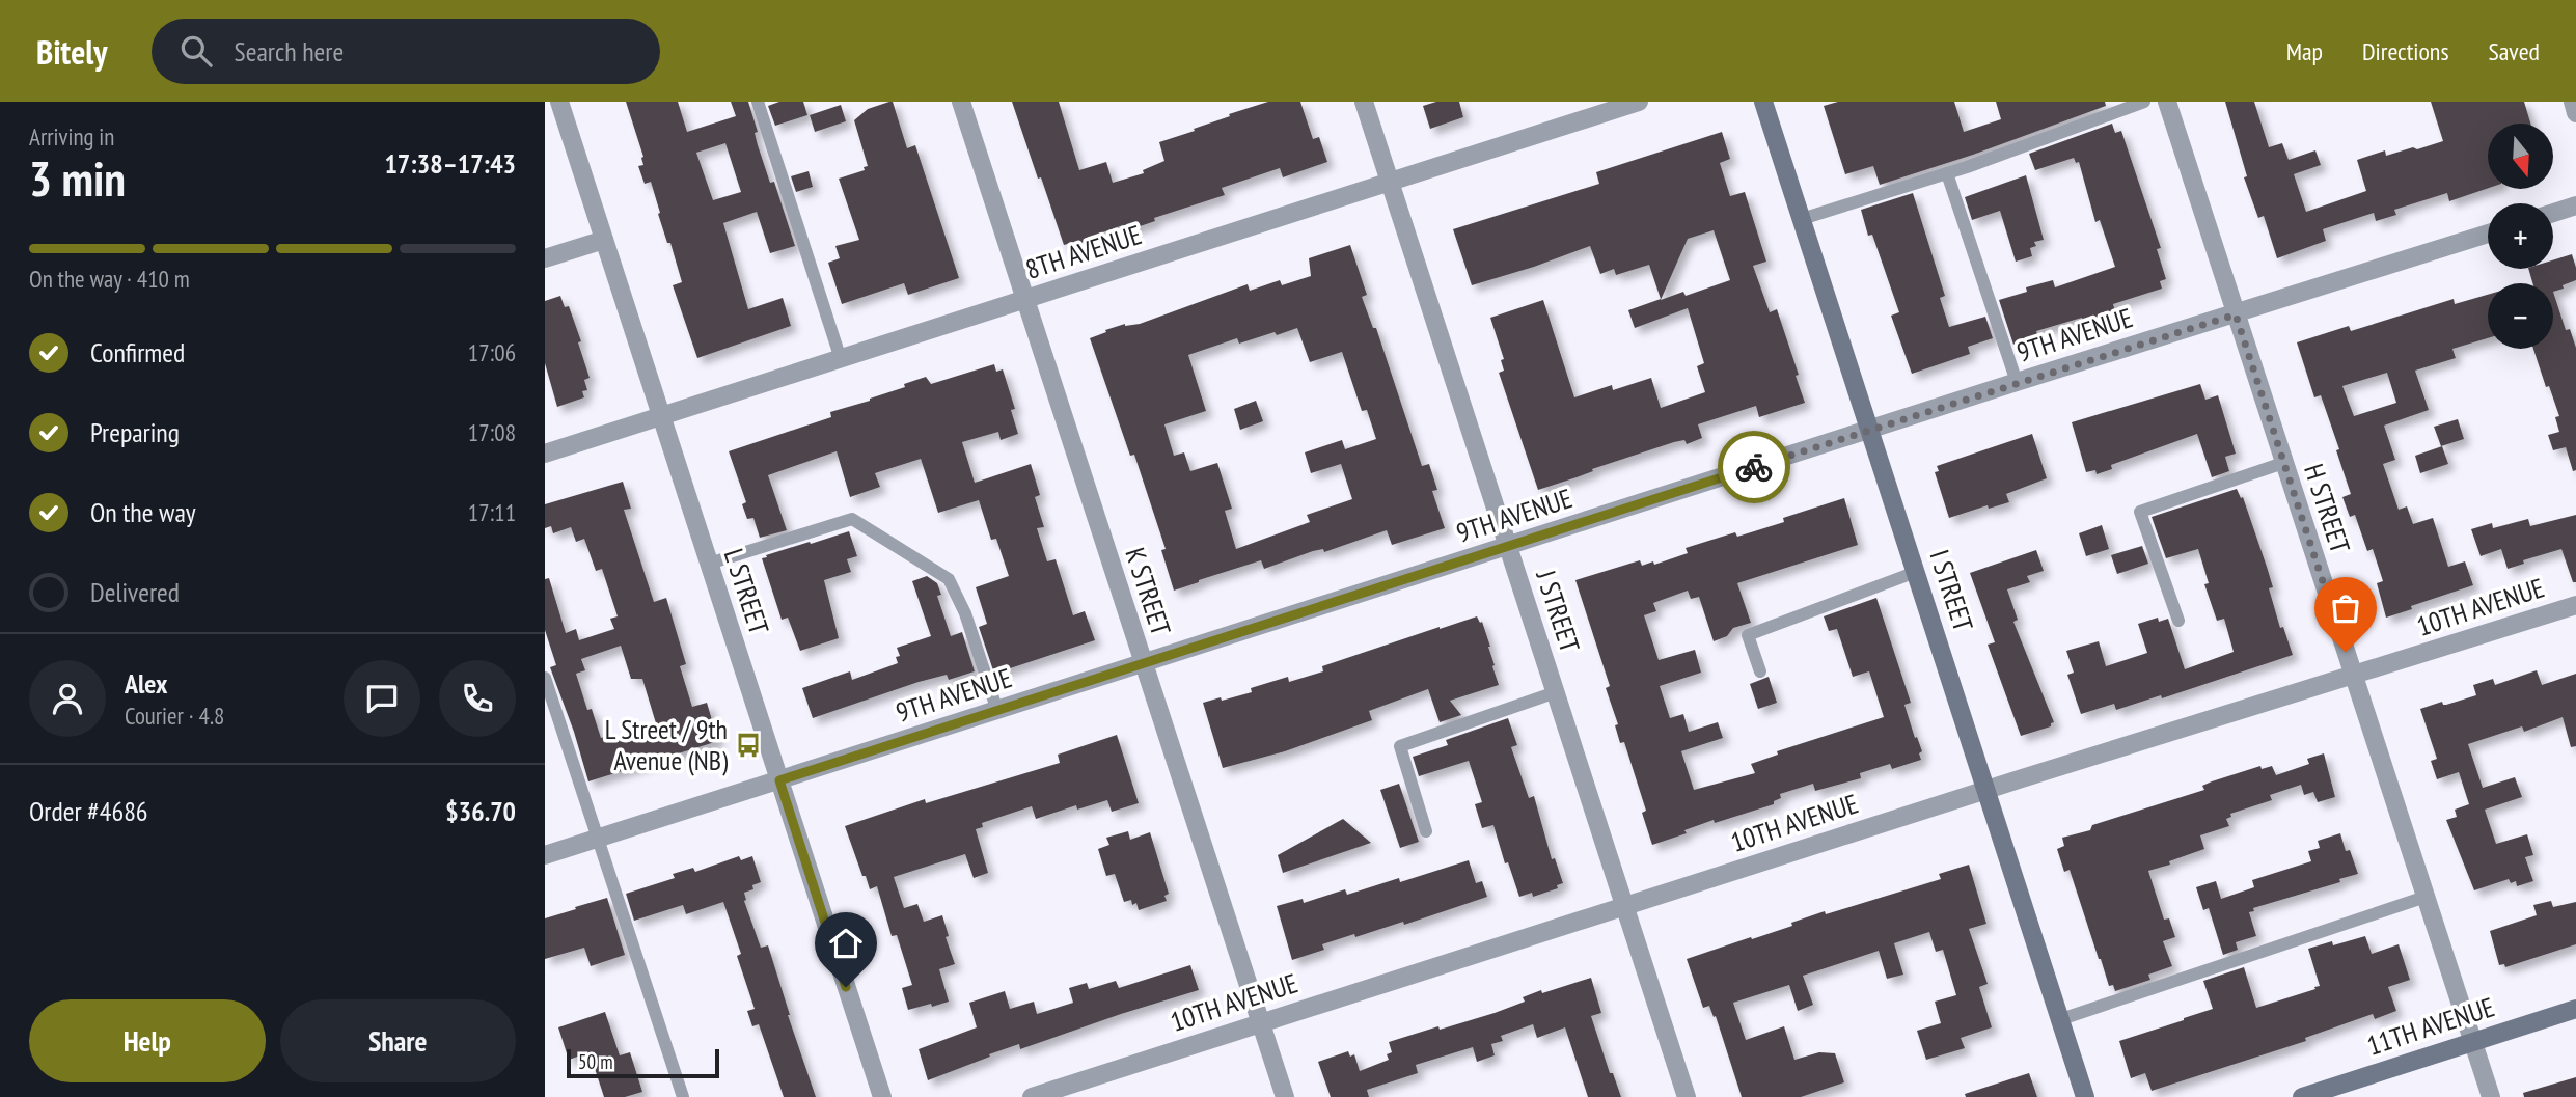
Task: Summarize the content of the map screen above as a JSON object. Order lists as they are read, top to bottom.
{
  "streets": {
    "street": [
      "8TH AVENUE",
      "9TH AVENUE",
      "H STREET",
      "I STREET",
      "L STREET",
      "K STREET",
      "10TH AVENUE",
      "J STREET",
      "11TH AVENUE"
    ]
  },
  "crossings": [
    ["8TH AVENUE", "L STREET"],
    ["8TH AVENUE", "K STREET"],
    ["8TH AVENUE", "J STREET"],
    ["9TH AVENUE", "H STREET"],
    ["9TH AVENUE", "I STREET"],
    ["9TH AVENUE", "L STREET"],
    ["9TH AVENUE", "K STREET"],
    ["9TH AVENUE", "J STREET"],
    ["H STREET", "10TH AVENUE"],
    ["H STREET", "11TH AVENUE"],
    ["I STREET", "10TH AVENUE"],
    ["K STREET", "10TH AVENUE"],
    ["10TH AVENUE", "J STREET"]
  ],
  "places": {
    "bus stop": ["L Street / 9th Avenue (NB)"]
  },
  "scale_bar": "50 m",
  "north": "bottom",
  "page": {
    "header": "Bitely",
    "search": "Search here",
    "nav": ["Map", "Directions", "Saved"],
    "heading": ["3 min", "Arriving in", "17:38–17:43"],
    "panel": [
      "Alex",
      "Courier · 4.8",
      "Order #4686",
      "$36.70"
    ],
    "map_buttons": ["+", "−"],
    "bar": "On the way · 410 m",
    "list": [
      ["Confirmed", "17:06"],
      ["Preparing", "17:08"],
      ["On the way", "17:11"],
      "Delivered"
    ],
    "buttons": ["Help", "Share"],
    "scale": "50 m"
  }
}
